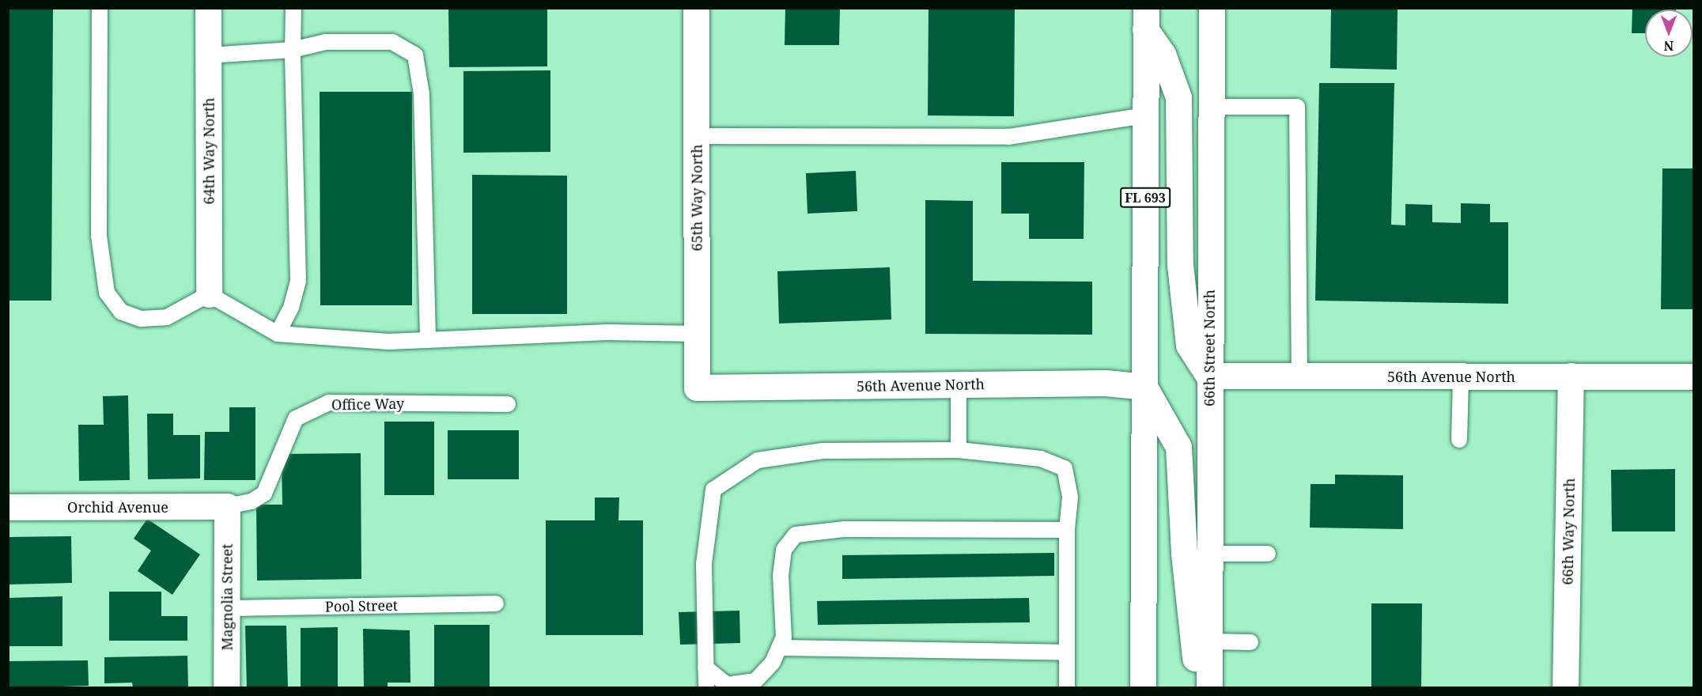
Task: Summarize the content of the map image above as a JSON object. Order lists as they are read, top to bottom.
{
  "streets": {
    "street": [
      "64th Way North",
      "65th Way North",
      "FL 693",
      "66th Street North",
      "56th Avenue North",
      "Orchid Avenue",
      "66th Way North",
      "Magnolia Street"
    ],
    "lane": ["Office Way", "Pool Street"]
  },
  "crossings": [
    ["65th Way North", "56th Avenue North"],
    ["FL 693", "56th Avenue North"],
    ["66th Street North", "56th Avenue North"],
    ["56th Avenue North", "66th Way North"],
    ["Office Way", "Orchid Avenue"],
    ["Office Way", "Magnolia Street"],
    ["Orchid Avenue", "Magnolia Street"],
    ["Magnolia Street", "Pool Street"]
  ],
  "north": "bottom"
}
